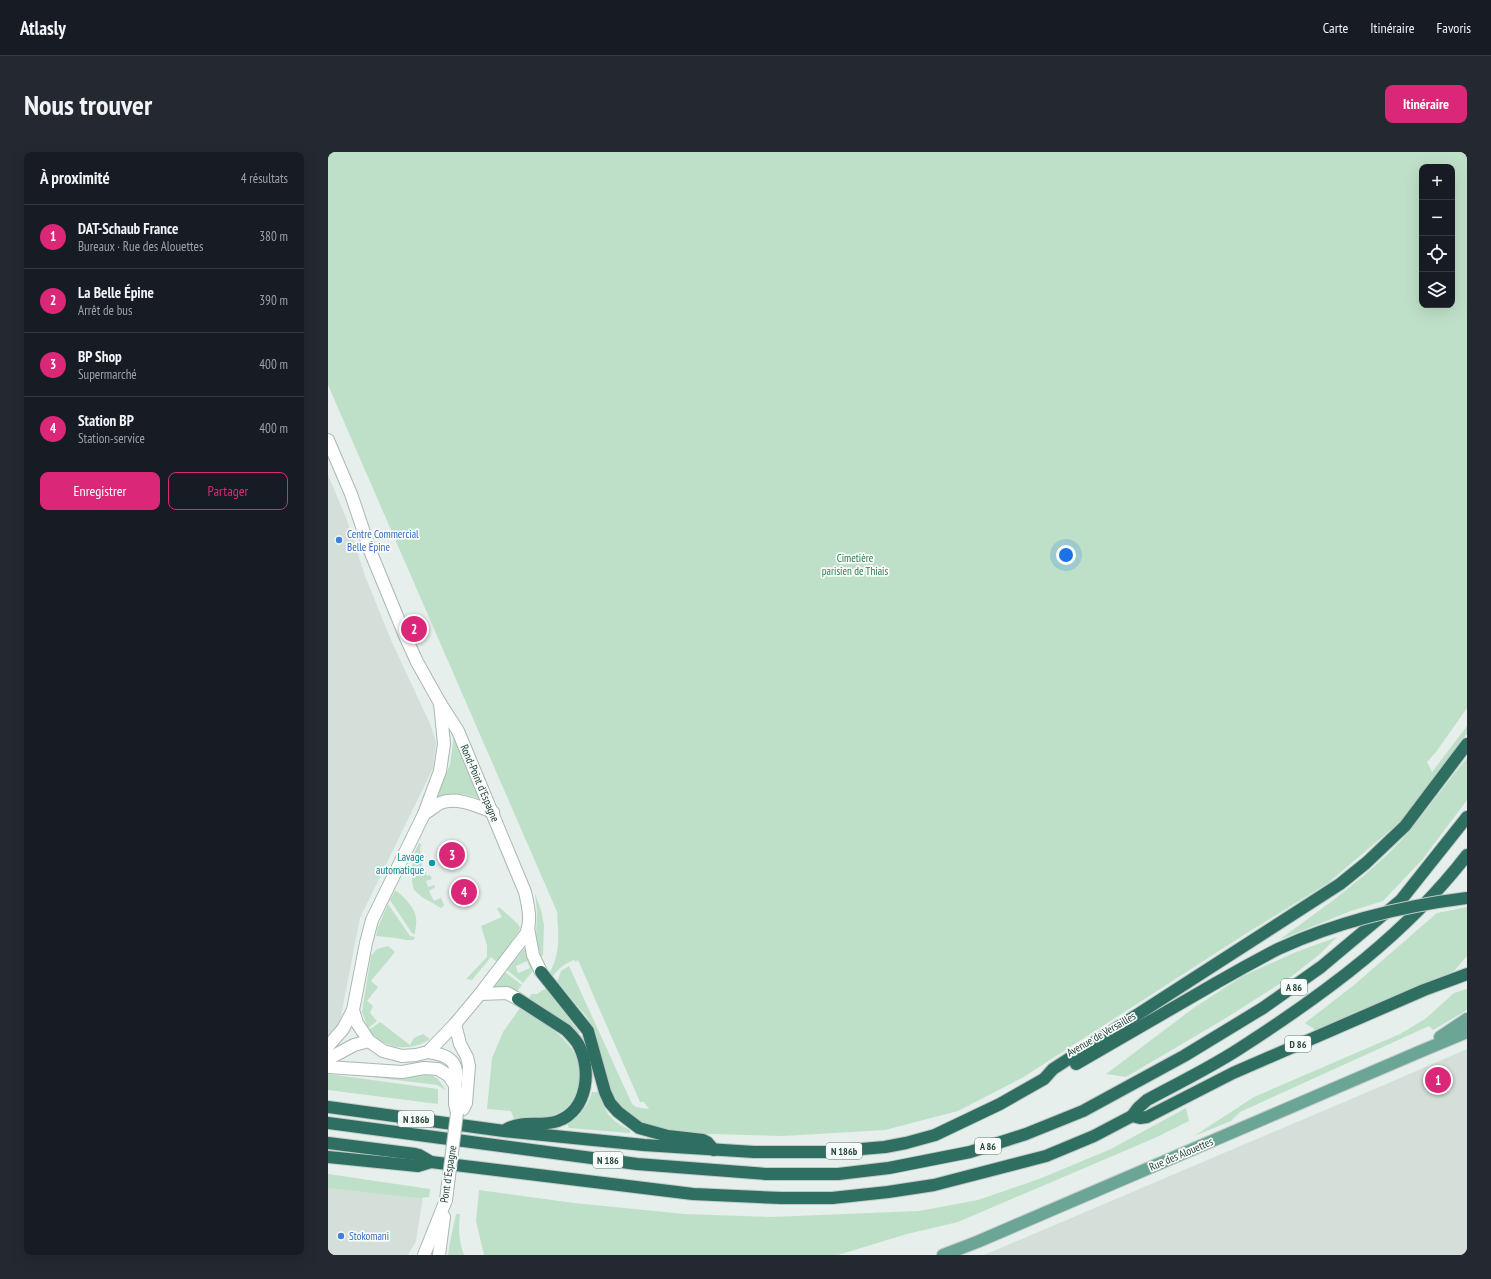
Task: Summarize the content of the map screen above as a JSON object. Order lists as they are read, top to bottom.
{
  "streets": {
    "highway": [
      "A 86",
      "Avenue de Versailles",
      "D 86",
      "N 186b",
      "N 186"
    ],
    "main road": ["Rue des Alouettes"],
    "street": ["Rond-Point d'Espagne", "Pont d'Espagne"]
  },
  "crossings": [
    ["A 86", "D 86"],
    ["A 86", "N 186"],
    ["Avenue de Versailles", "N 186b"]
  ],
  "parks": ["Cimetière parisien de Thiais"],
  "places": ["Centre Commercial Belle Épine", "Lavage automatique", "Stokomani"],
  "page": {
    "header": "Atlasly",
    "nav": ["Carte", "Itinéraire", "Favoris"],
    "buttons": [
      "Itinéraire",
      ["Enregistrer", "Partager"]
    ],
    "title": "Nous trouver",
    "heading": ["À proximité", "4 résultats"],
    "map_buttons": ["+", "−"],
    "list": [
      {
        "mark": "1",
        "name": "DAT-Schaub France",
        "note": "Bureaux · Rue des Alouettes",
        "value": "380 m"
      },
      {
        "mark": "2",
        "name": "La Belle Épine",
        "note": "Arrêt de bus",
        "value": "390 m"
      },
      {
        "mark": "3",
        "name": "BP Shop",
        "note": "Supermarché",
        "value": "400 m"
      },
      {
        "mark": "4",
        "name": "Station BP",
        "note": "Station-service",
        "value": "400 m"
      }
    ],
    "pins": [
      "2",
      "3",
      "4",
      "1"
    ]
  }
}
